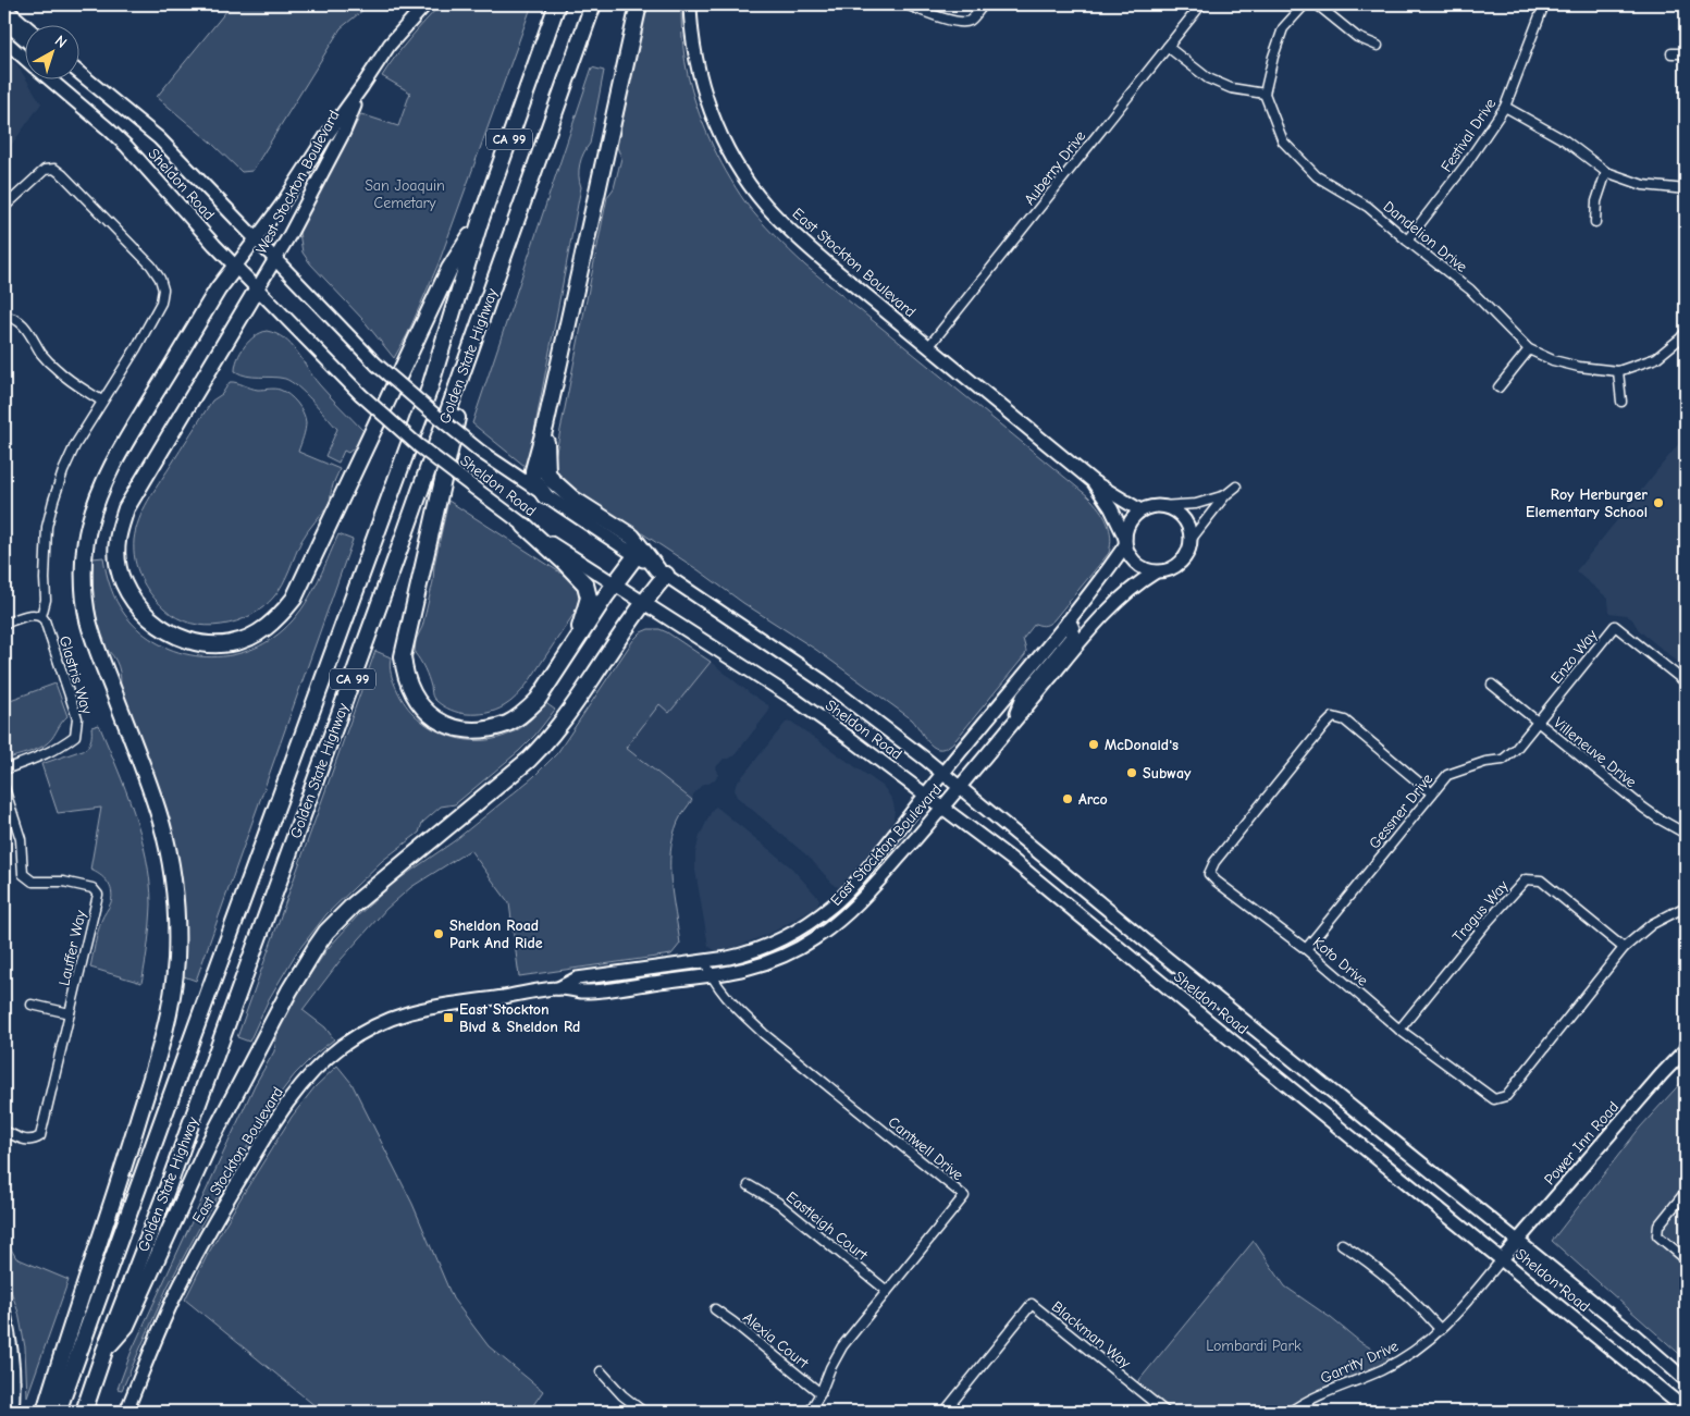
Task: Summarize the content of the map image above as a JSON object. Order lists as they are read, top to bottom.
{
  "streets": {
    "highway": ["CA 99", "Golden State Highway"],
    "main road": [
      "West Stockton Boulevard",
      "Sheldon Road",
      "East Stockton Boulevard",
      "Power Inn Road"
    ],
    "street": [
      "Festival Drive",
      "Auberry Drive",
      "Dandelion Drive",
      "Enzo Way",
      "Glastris Way",
      "Villeneuve Drive",
      "Gessner Drive",
      "Tragus Way",
      "Lauffer Way",
      "Koto Drive",
      "Cantwell Drive",
      "Eastleigh Court",
      "Blackman Way",
      "Alexia Court",
      "Garrity Drive"
    ]
  },
  "crossings": [
    ["Festival Drive", "Dandelion Drive"],
    ["Auberry Drive", "East Stockton Boulevard"],
    ["West Stockton Boulevard", "Sheldon Road"],
    ["Sheldon Road", "East Stockton Boulevard"],
    ["Sheldon Road", "Power Inn Road"],
    ["Sheldon Road", "Garrity Drive"],
    ["East Stockton Boulevard", "Cantwell Drive"],
    ["Enzo Way", "Villeneuve Drive"],
    ["Enzo Way", "Gessner Drive"],
    ["Villeneuve Drive", "Gessner Drive"],
    ["Gessner Drive", "Koto Drive"],
    ["Tragus Way", "Koto Drive"],
    ["Power Inn Road", "Garrity Drive"],
    ["Cantwell Drive", "Eastleigh Court"],
    ["Cantwell Drive", "Alexia Court"]
  ],
  "parks": ["San Joaquin Cemetary", "Lombardi Park"],
  "places": {
    "other": [
      "Roy Herburger Elementary School",
      "McDonald's",
      "Subway",
      "Arco",
      "Sheldon Road Park And Ride"
    ],
    "transit": ["East Stockton Blvd & Sheldon Rd"]
  },
  "north": "top right"
}
